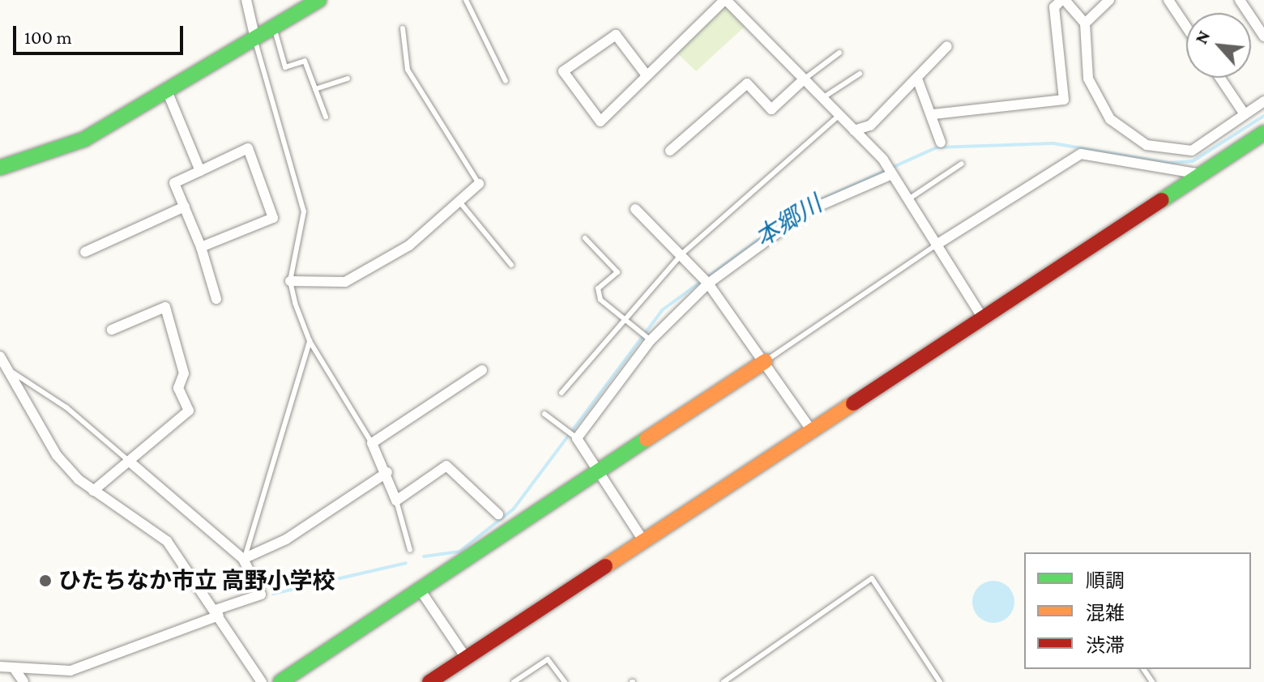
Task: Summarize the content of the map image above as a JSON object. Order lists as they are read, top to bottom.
{
  "water": ["本郷川"],
  "places": ["ひたちなか市立 高野小学校"],
  "legend": ["順調", "混雑", "渋滞"],
  "scale_bar": "100 m",
  "north": "top left"
}
